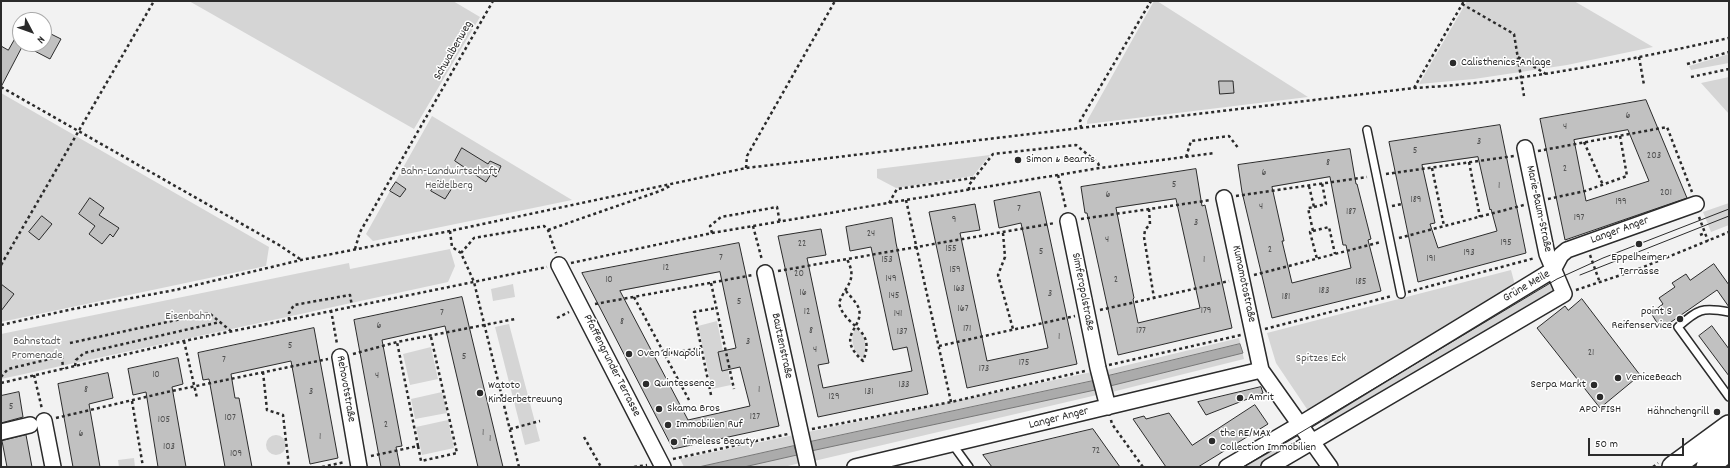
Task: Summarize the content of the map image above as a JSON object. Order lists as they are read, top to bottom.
{
  "streets": {
    "street": [
      "Marie-Baum-Straße",
      "Langer Anger",
      "Kumamotostraße",
      "Grüne Meile",
      "Simferopolstraße",
      "Bautzenstraße",
      "Pfaffengrunder Terrasse",
      "Rehovotstraße"
    ],
    "path": ["Schwalbenweg"]
  },
  "crossings": [
    ["Marie-Baum-Straße", "Langer Anger"],
    ["Marie-Baum-Straße", "Grüne Meile"],
    ["Langer Anger", "Kumamotostraße"],
    ["Langer Anger", "Grüne Meile"],
    ["Langer Anger", "Simferopolstraße"]
  ],
  "parks": [
    "Bahn-Landwirtschaft Heidelberg",
    "Eisenbahn",
    "Bahnstadt Promenade",
    "Spitzes Eck"
  ],
  "places": [
    "Calisthenics-Anlage",
    "Simon & Bearns",
    "Eppelheimer Terrasse",
    "point S Reifenservice",
    "Oven di Napoli",
    "VeniceBeach",
    "Quintessence",
    "Serpa Markt",
    "Watoto Kinderbetreuung",
    "APO FISH",
    "Amrit",
    "Skama Bros",
    "Hähnchengrill",
    "Immobilien Ruf",
    "the RE/MAX Collection Immobilien",
    "Timeless Beauty"
  ],
  "house_numbers": [
    "6",
    "4",
    "3",
    "5",
    "203",
    "8",
    "2",
    "6",
    "5",
    "1",
    "201",
    "6",
    "189",
    "199",
    "4",
    "7",
    "187",
    "197",
    "9",
    "3",
    "24",
    "4",
    "195",
    "22",
    "155",
    "2",
    "5",
    "193",
    "7",
    "191",
    "153",
    "1",
    "12",
    "159",
    "20",
    "149",
    "10",
    "2",
    "185",
    "163",
    "183",
    "16",
    "3",
    "145",
    "181",
    "5",
    "167",
    "179",
    "12",
    "7",
    "141",
    "8",
    "6",
    "171",
    "8",
    "177",
    "137",
    "1",
    "3",
    "5",
    "4",
    "21",
    "5",
    "7",
    "175",
    "173",
    "10",
    "4",
    "133",
    "8",
    "1",
    "3",
    "131",
    "129",
    "5",
    "127",
    "107",
    "105",
    "2",
    "1",
    "6",
    "1",
    "1",
    "103",
    "72",
    "109"
  ],
  "scale_bar": "50 m",
  "north": "bottom right"
}
